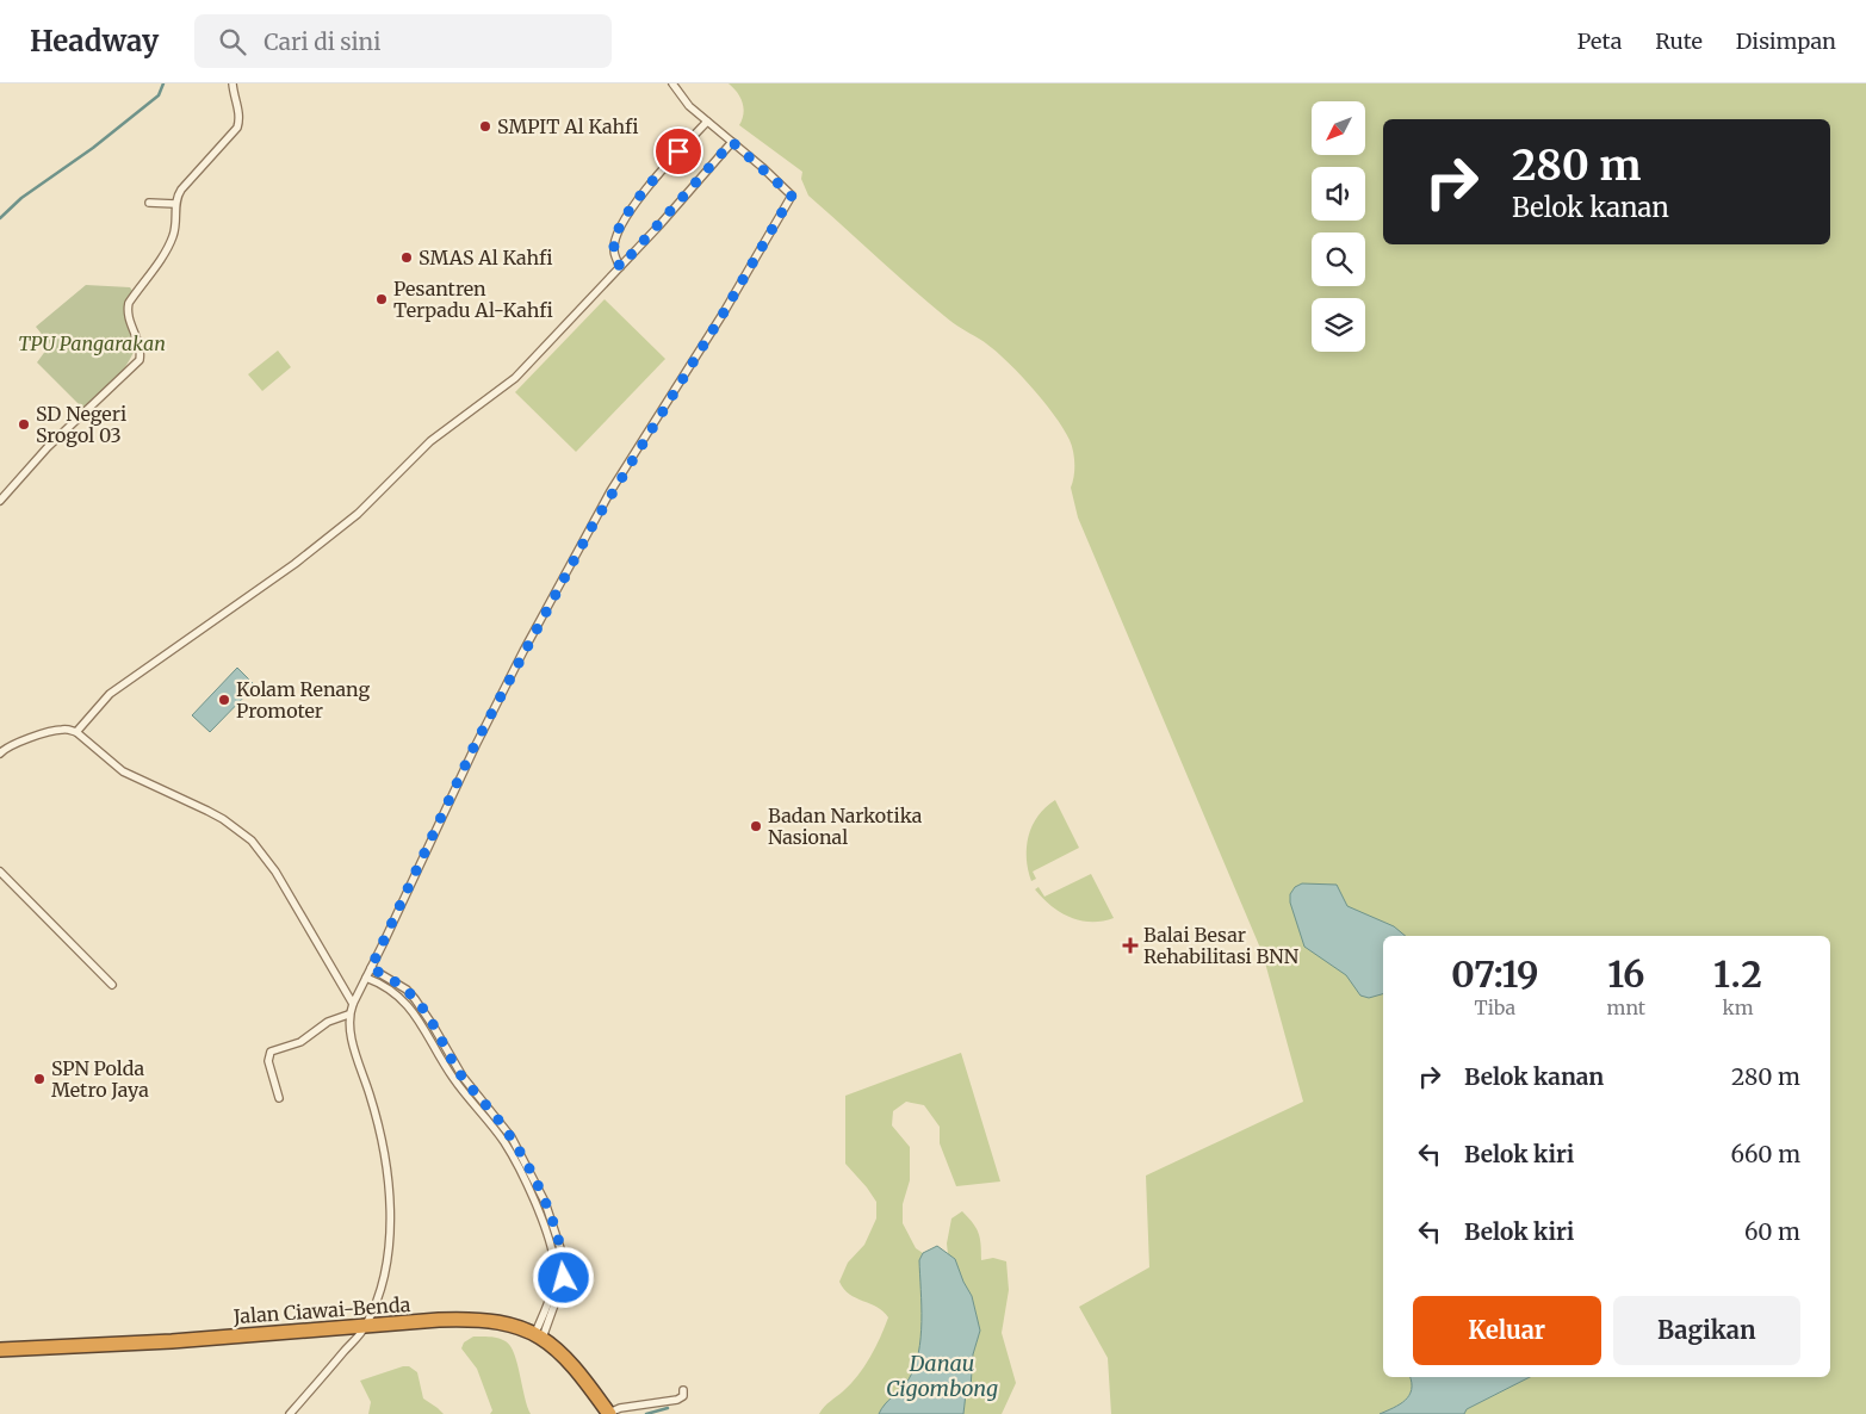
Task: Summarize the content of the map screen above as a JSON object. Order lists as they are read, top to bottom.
{
  "streets": {
    "highway": ["Jalan Ciawai-Benda"]
  },
  "water": ["Danau Cigombong"],
  "parks": ["TPU Pangarakan"],
  "places": {
    "other": [
      "SMPIT Al Kahfi",
      "SMAS Al Kahfi",
      "Pesantren Terpadu Al-Kahfi",
      "SD Negeri Srogol 03",
      "Kolam Renang Promoter",
      "Badan Narkotika Nasional",
      "SPN Polda Metro Jaya"
    ],
    "health": ["Balai Besar Rehabilitasi BNN"]
  },
  "north": "bottom left",
  "page": {
    "header": "Headway",
    "search": "Cari di sini",
    "nav": ["Peta", "Rute", "Disimpan"],
    "turn": ["280 m", "Belok kanan"],
    "eta": [
      "07:19",
      "Tiba",
      "16",
      "mnt",
      "1.2",
      "km"
    ],
    "list": [
      {
        "name": "Belok kanan",
        "value": "280 m"
      },
      {
        "name": "Belok kiri",
        "value": "660 m"
      },
      {
        "name": "Belok kiri",
        "value": "60 m"
      }
    ],
    "buttons": ["Keluar", "Bagikan"]
  }
}
